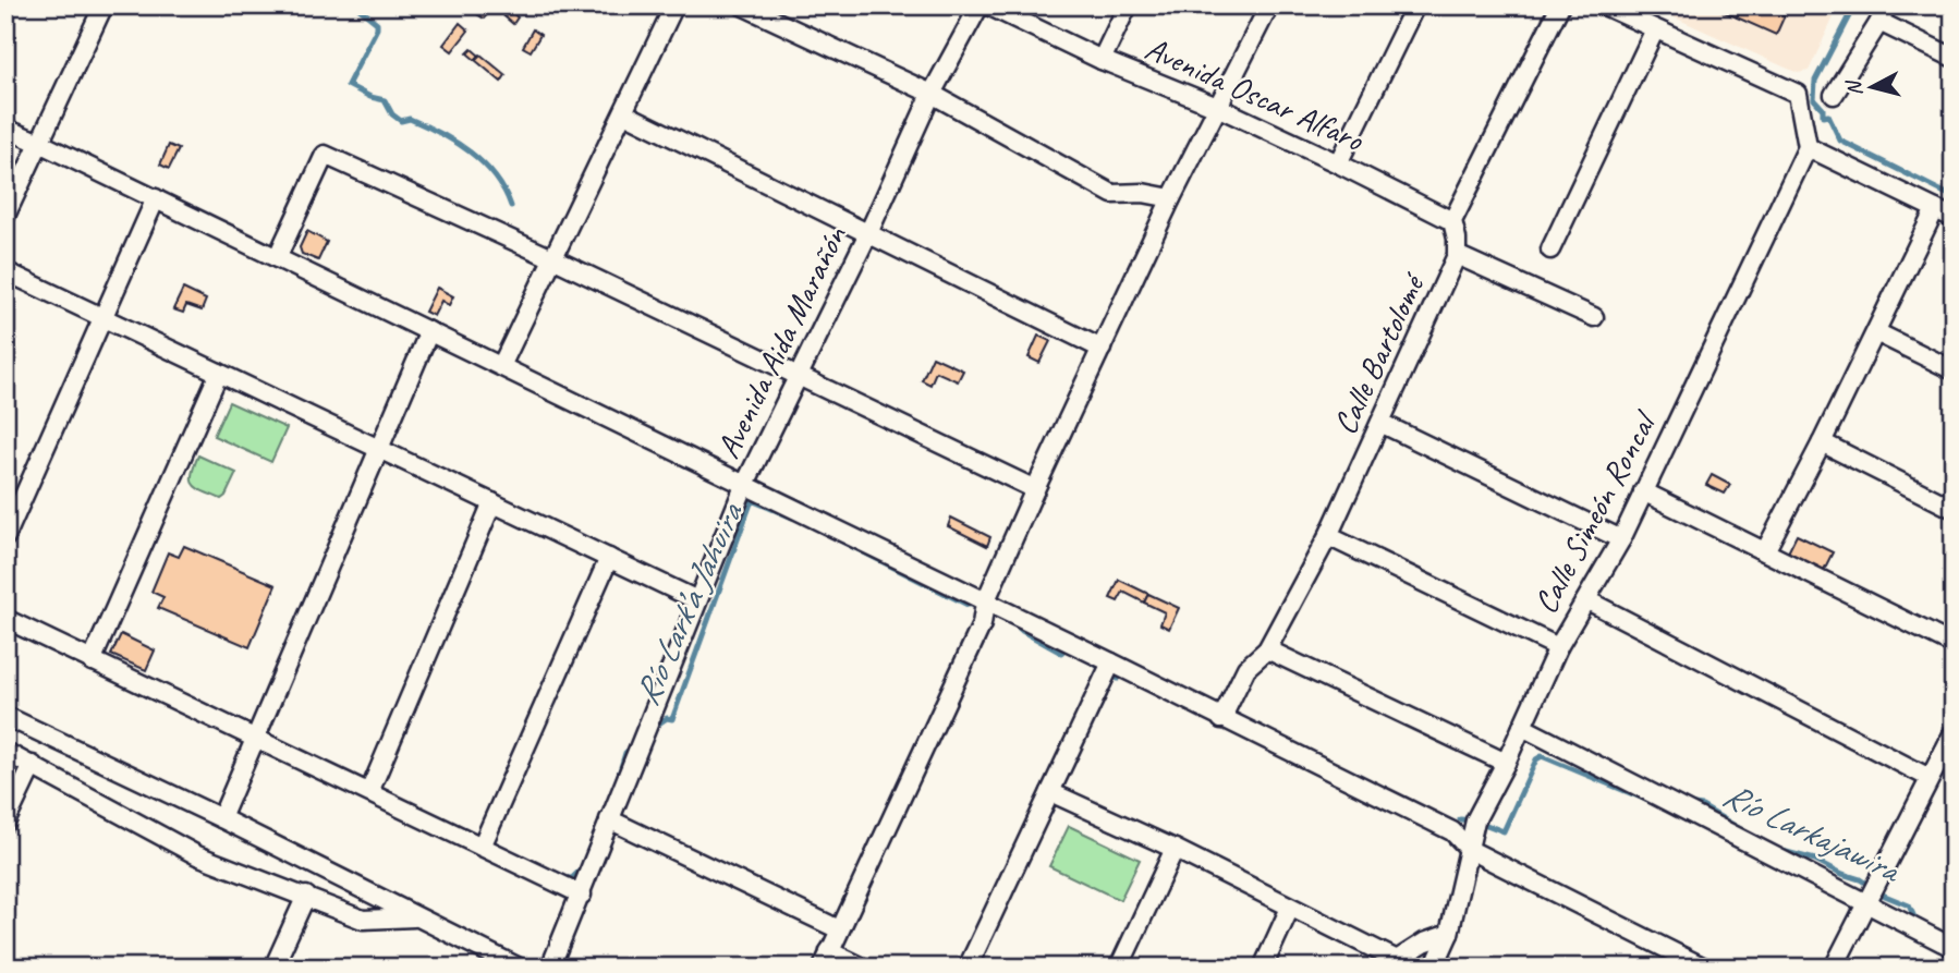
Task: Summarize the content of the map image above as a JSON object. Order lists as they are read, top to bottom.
{
  "streets": {
    "street": [
      "Avenida Oscar Alfaro",
      "Avenida Aida Marañón",
      "Calle Bartolomé",
      "Calle Simeón Roncal"
    ]
  },
  "crossings": [
    ["Avenida Oscar Alfaro", "Calle Bartolomé"]
  ],
  "water": ["Río Lark’a Jahuira", "Río Larkajawira"],
  "north": "left"
}
